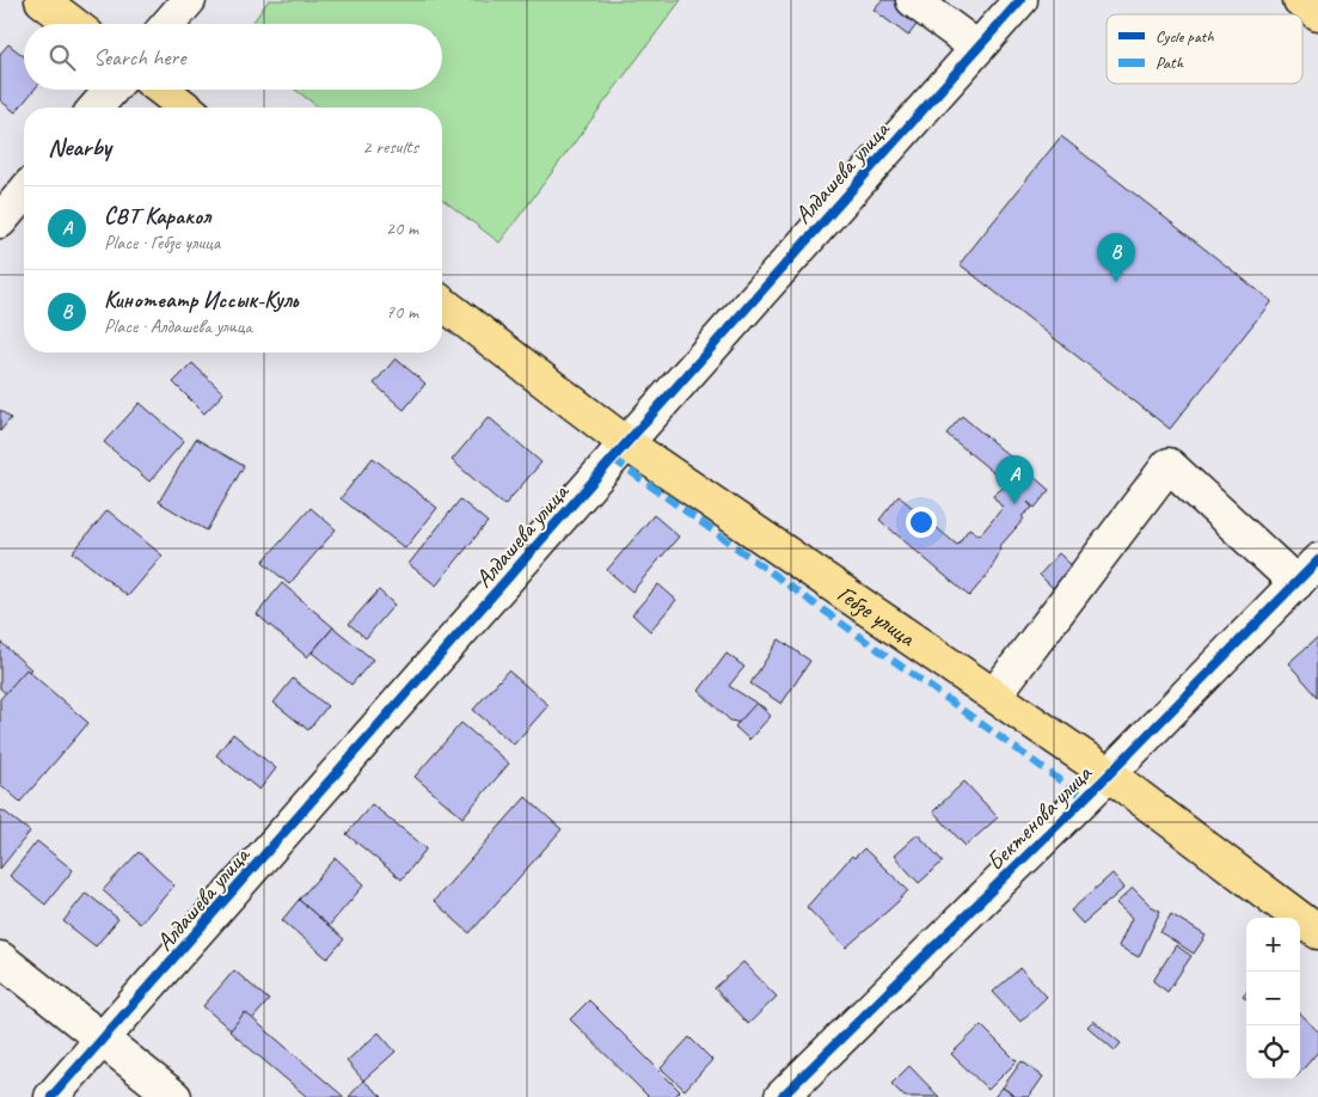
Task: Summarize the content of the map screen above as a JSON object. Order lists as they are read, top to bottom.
{
  "streets": {
    "main road": ["Гебзе улица"],
    "street": ["Алдашева улица", "Бектенова улица"]
  },
  "crossings": [
    ["Алдашева улица", "Гебзе улица"],
    ["Гебзе улица", "Бектенова улица"]
  ],
  "legend": ["Cycle path", "Path"],
  "page": {
    "search": "Search here",
    "heading": ["Nearby", "2 results"],
    "list": [
      {
        "mark": "A",
        "name": "СВТ Каракол",
        "note": "Place · Гебзе улица",
        "value": "20 m"
      },
      {
        "mark": "B",
        "name": "Кинотеатр Иссык-Куль",
        "note": "Place · Алдашева улица",
        "value": "70 m"
      }
    ],
    "pins": ["B", "A"],
    "map_buttons": ["+", "−"]
  }
}
